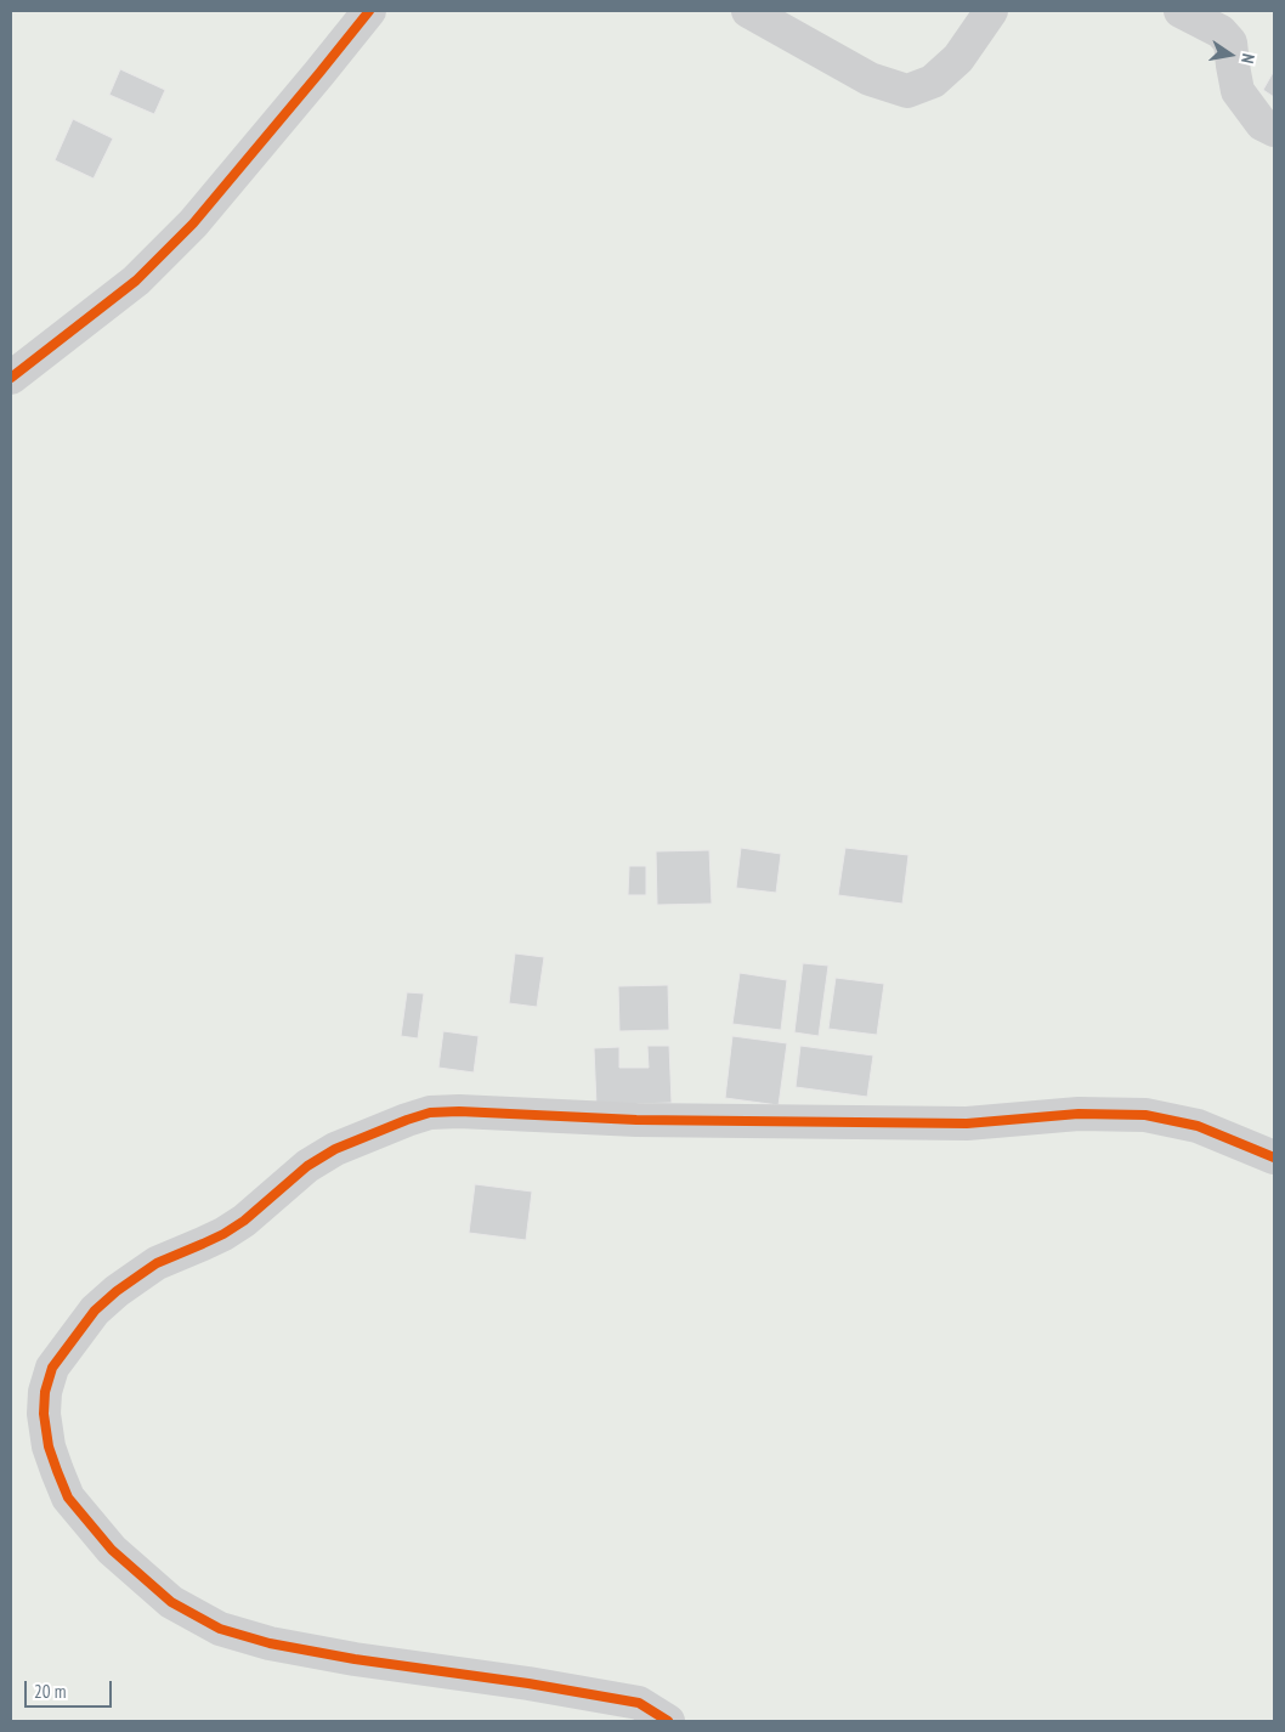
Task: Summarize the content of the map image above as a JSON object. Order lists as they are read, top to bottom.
{
  "scale_bar": "20 m",
  "north": "right"
}
